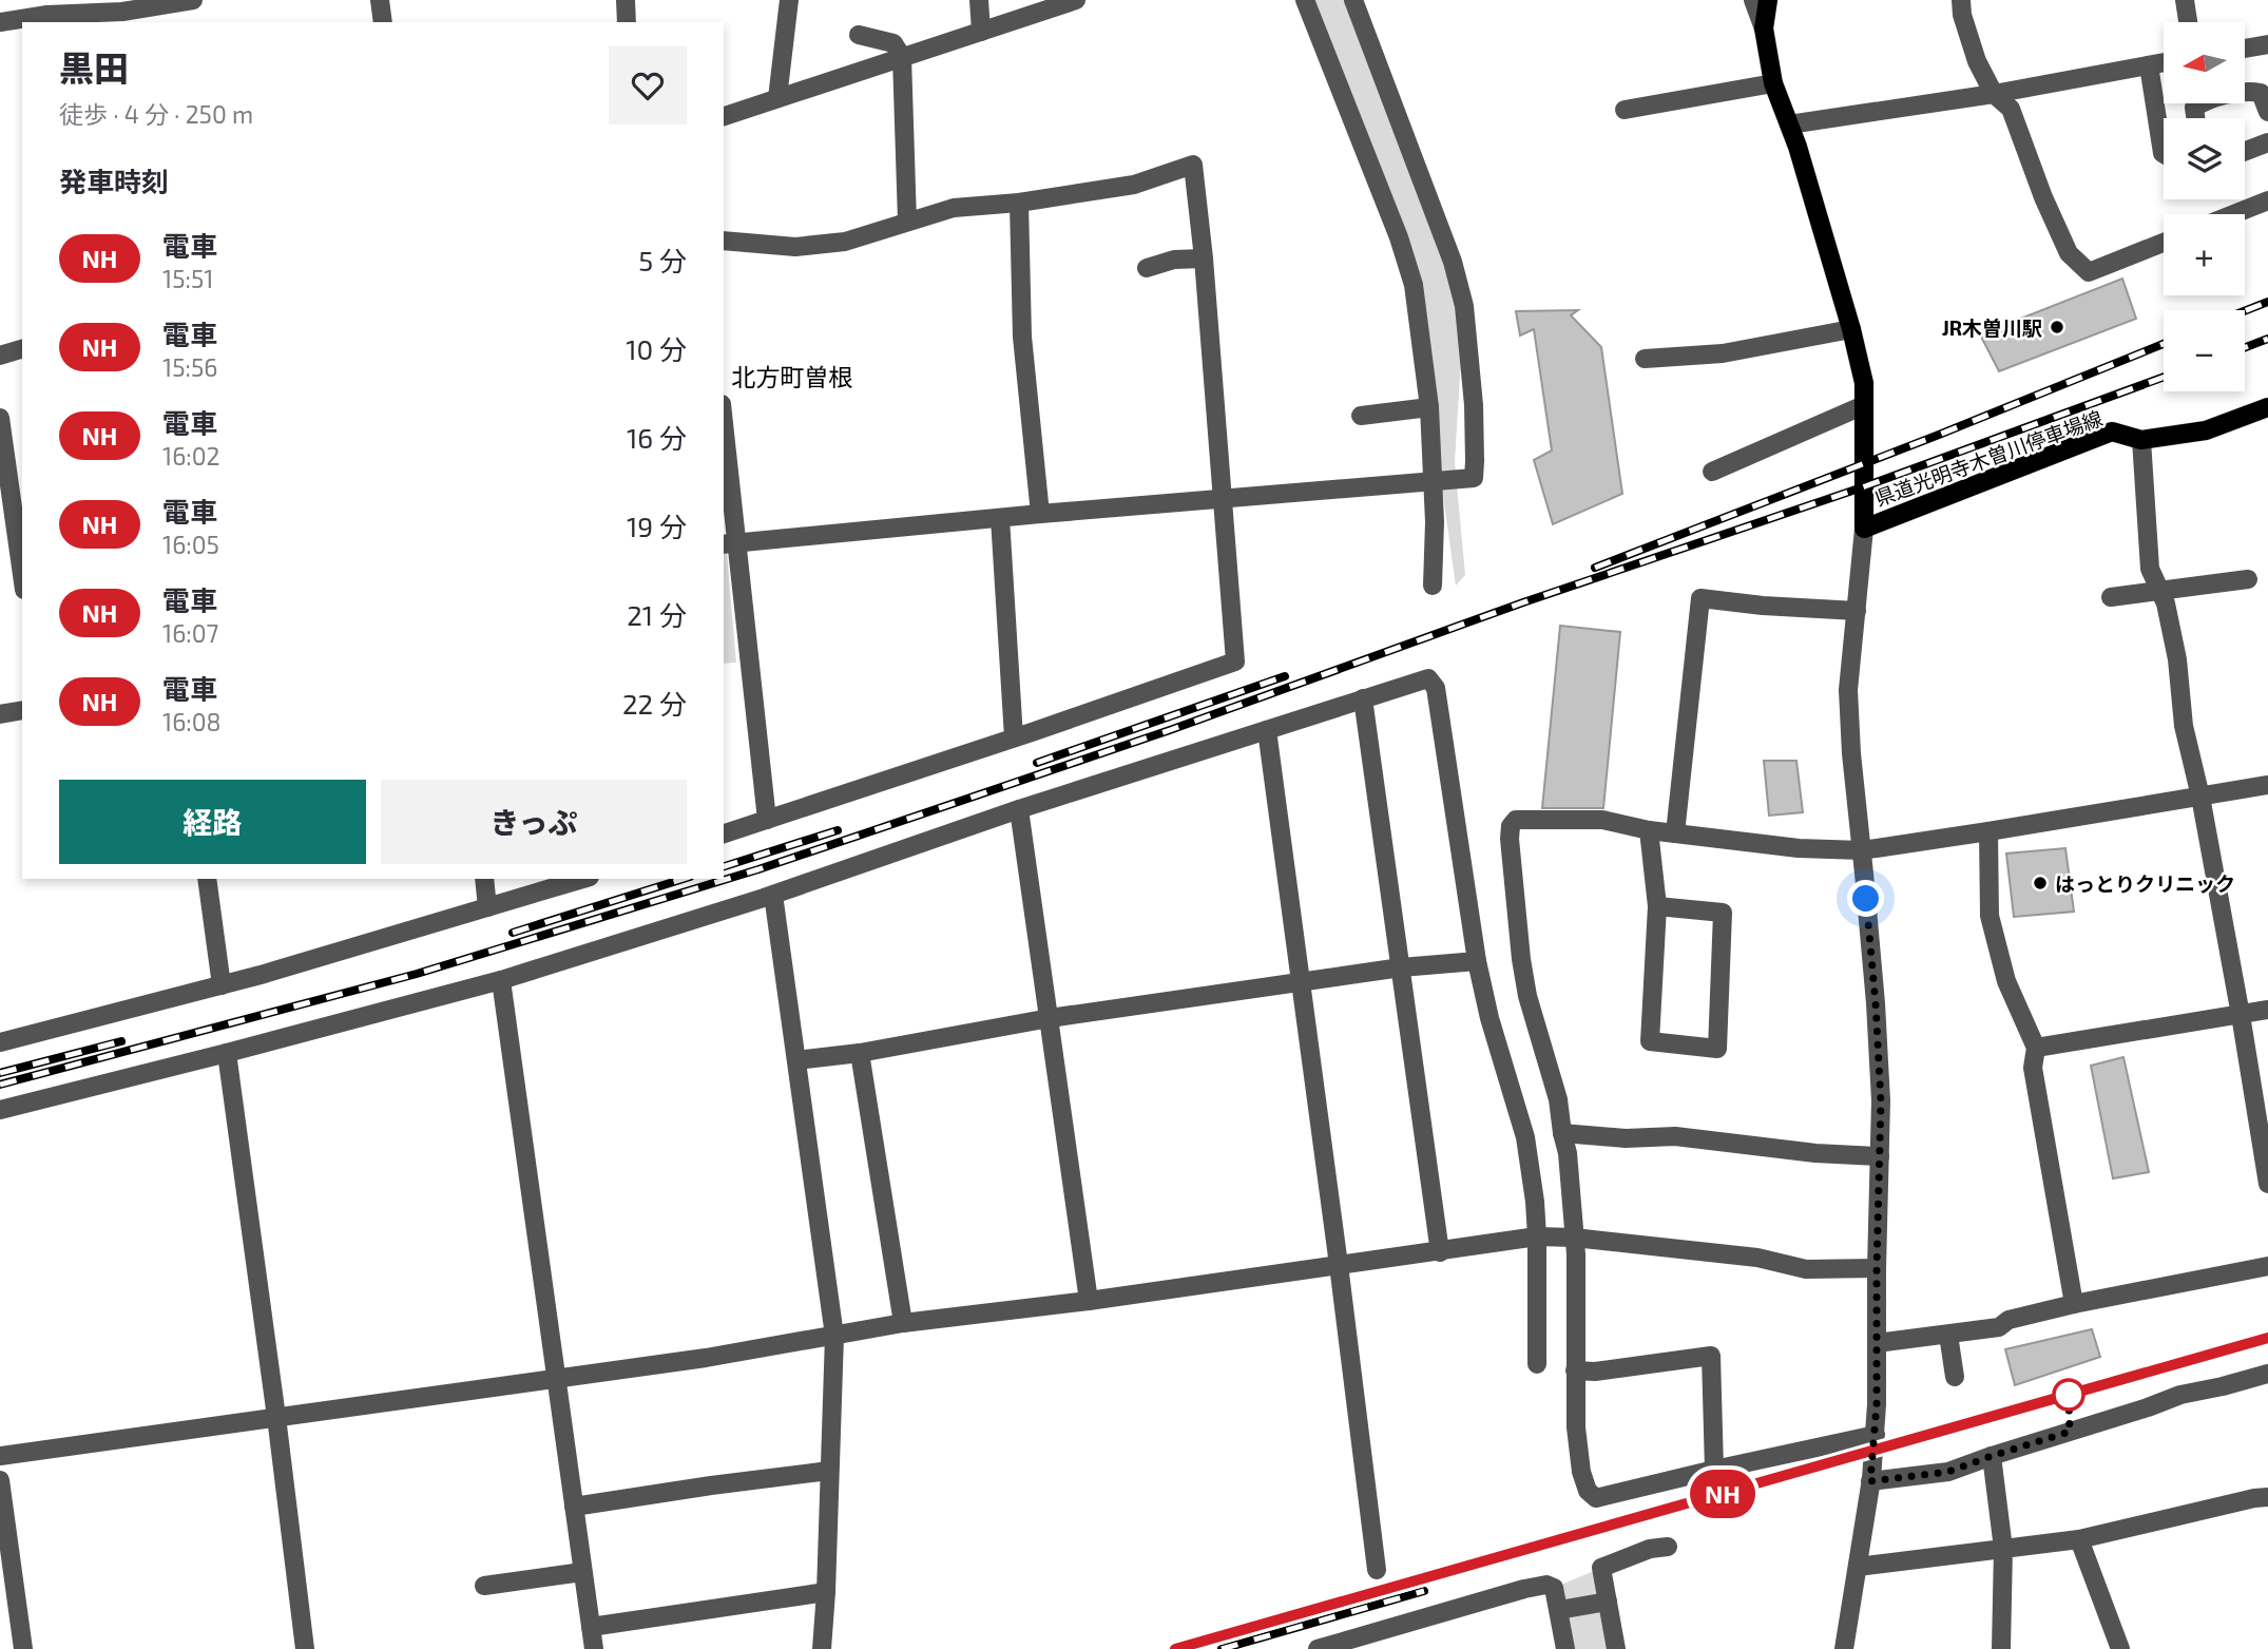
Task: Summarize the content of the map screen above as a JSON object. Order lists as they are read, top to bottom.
{
  "streets": {
    "main road": ["県道光明寺木曽川停車場線"]
  },
  "districts": ["北方町曽根"],
  "places": ["JR木曽川駅", "はっとりクリニック"],
  "north": "left",
  "page": {
    "on_map": "NH",
    "map_buttons": ["+", "−"],
    "heading": [
      ["黒田", "徒歩 · 4 分 · 250 m"],
      "発車時刻"
    ],
    "list": [
      {
        "mark": "NH",
        "name": "電車",
        "note": "15:51",
        "value": "5 分"
      },
      {
        "mark": "NH",
        "name": "電車",
        "note": "15:56",
        "value": "10 分"
      },
      {
        "mark": "NH",
        "name": "電車",
        "note": "16:02",
        "value": "16 分"
      },
      {
        "mark": "NH",
        "name": "電車",
        "note": "16:05",
        "value": "19 分"
      },
      {
        "mark": "NH",
        "name": "電車",
        "note": "16:07",
        "value": "21 分"
      },
      {
        "mark": "NH",
        "name": "電車",
        "note": "16:08",
        "value": "22 分"
      }
    ],
    "buttons": ["経路", "きっぷ"]
  }
}
